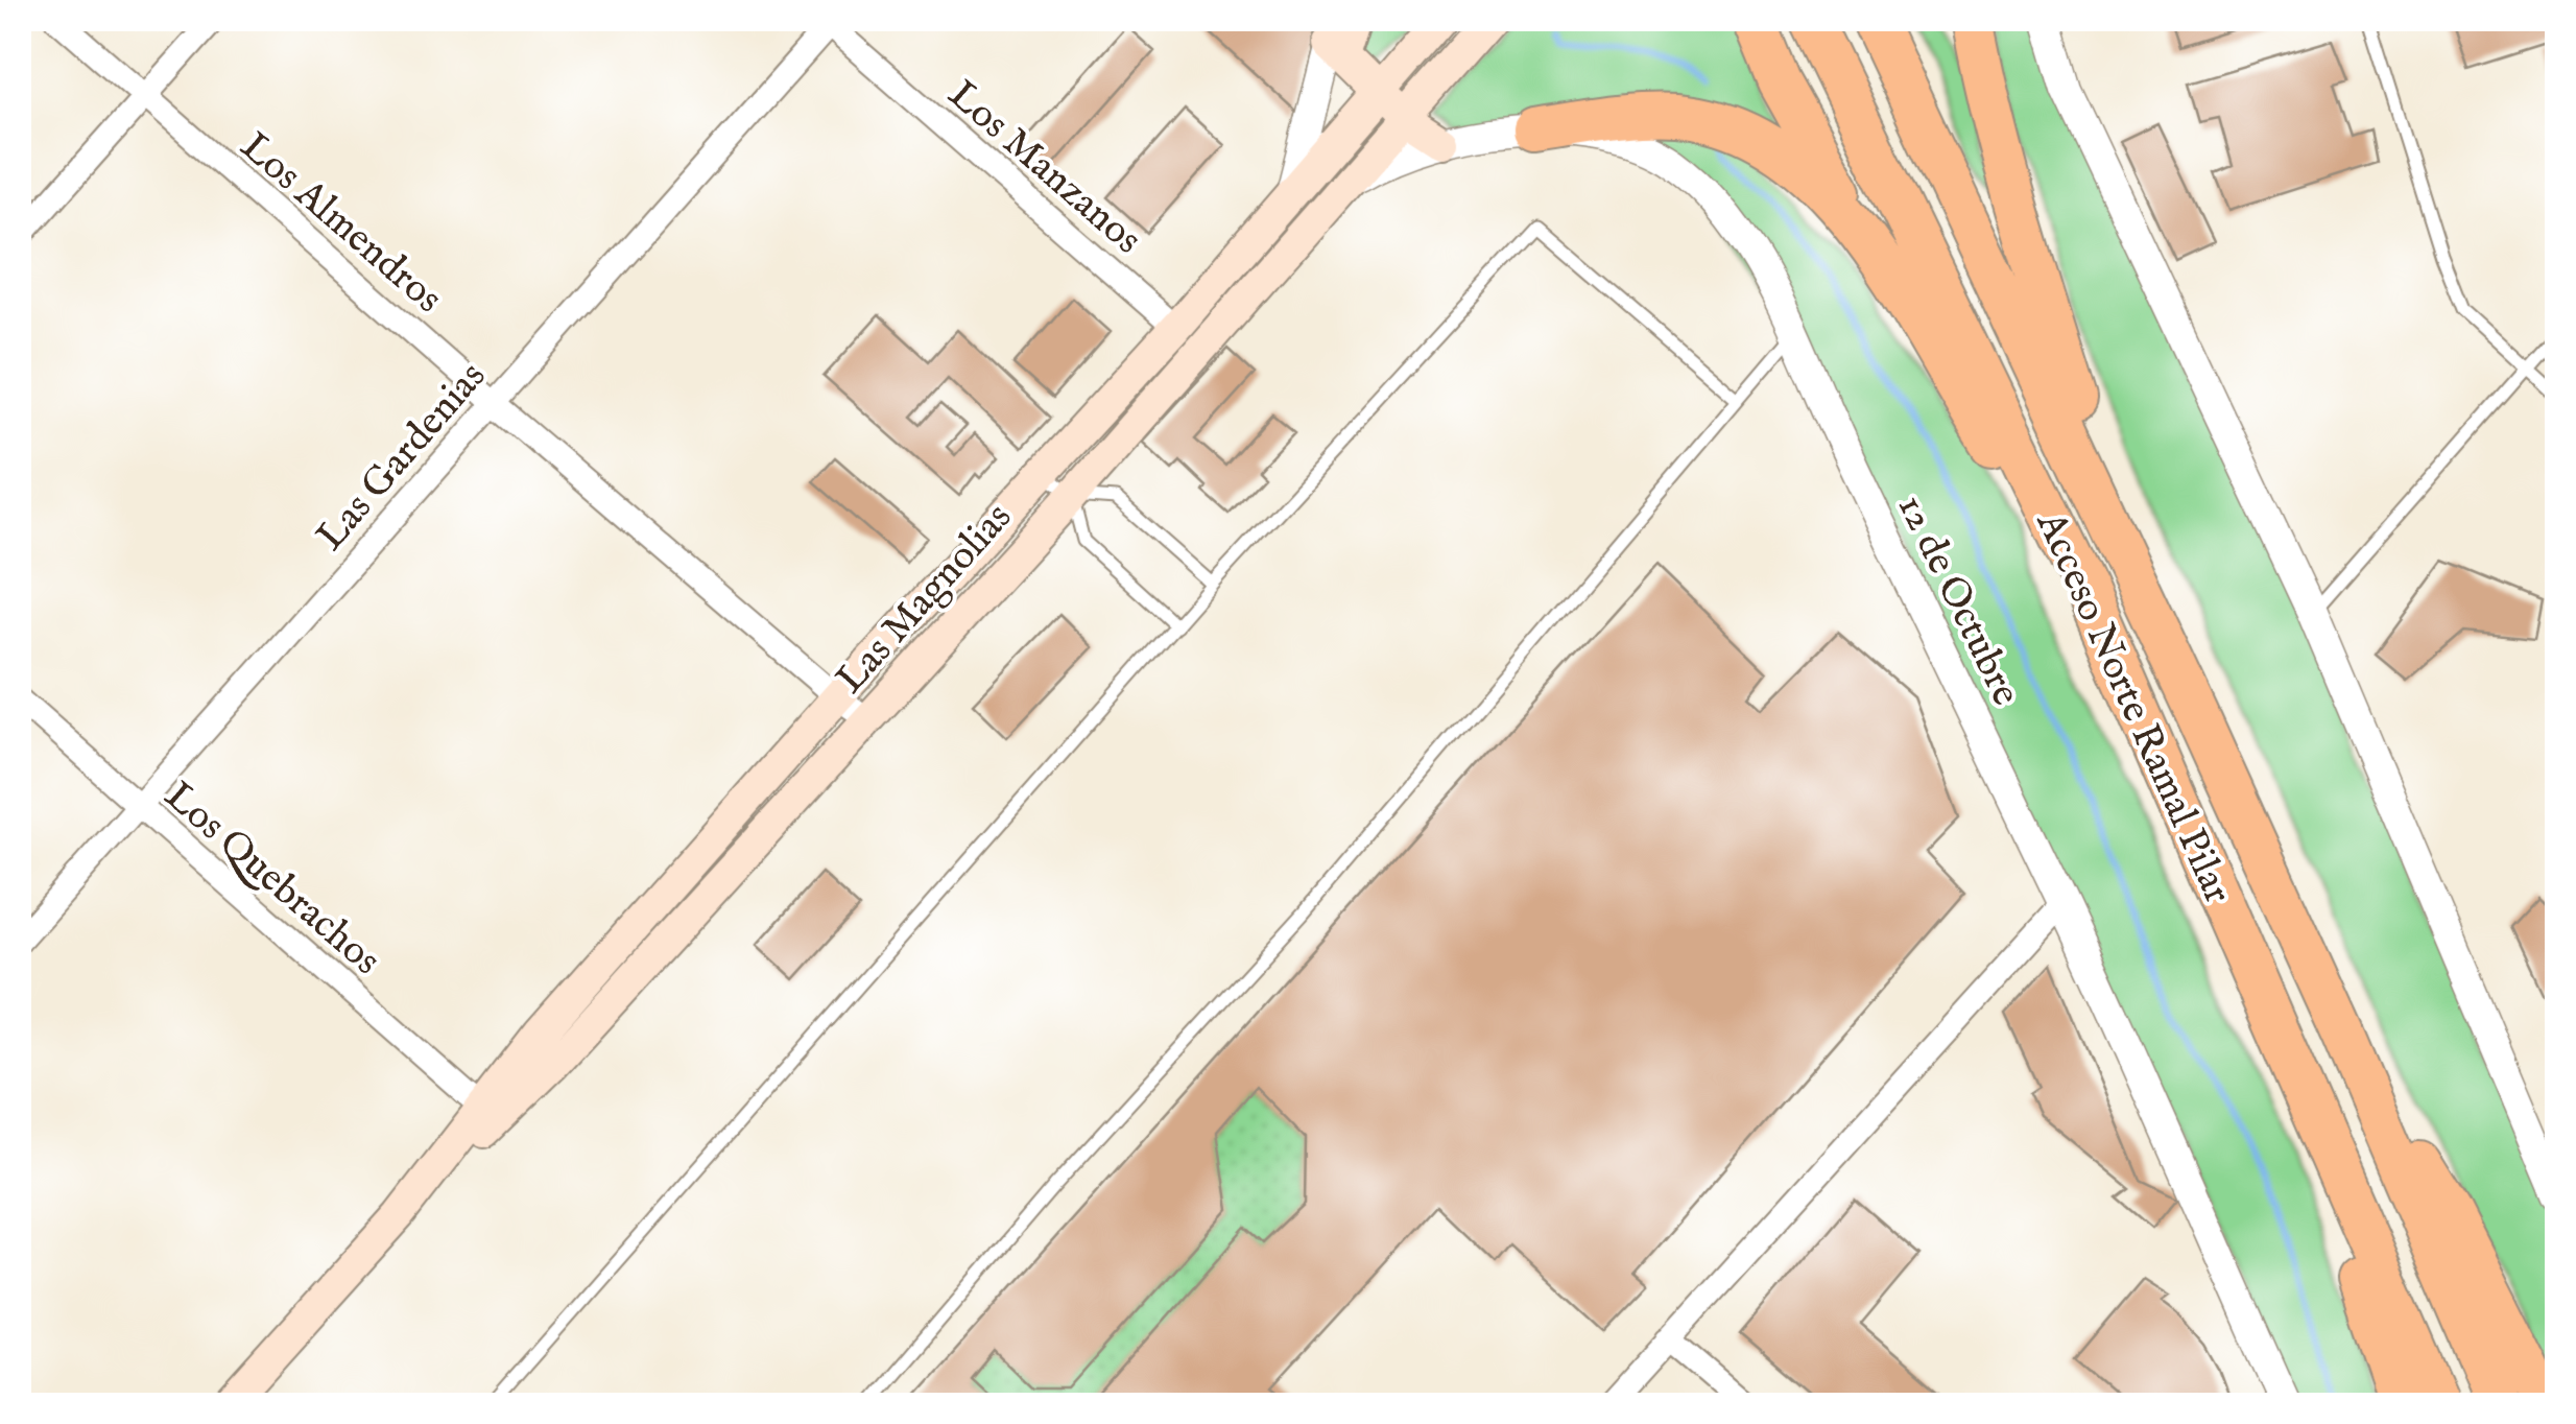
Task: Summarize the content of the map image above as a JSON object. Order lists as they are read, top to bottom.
{
  "streets": {
    "highway": ["Acceso Norte Ramal Pilar"],
    "main road": ["Las Magnolias"],
    "street": [
      "Los Manzanos",
      "Los Almendros",
      "Las Gardenias",
      "12 de Octubre",
      "Los Quebrachos"
    ]
  },
  "crossings": [
    ["Los Manzanos", "Las Gardenias"],
    ["Los Manzanos", "Las Magnolias"],
    ["Los Almendros", "Las Gardenias"],
    ["Los Almendros", "Las Magnolias"],
    ["Las Gardenias", "Los Quebrachos"],
    ["Las Magnolias", "12 de Octubre"],
    ["Las Magnolias", "Los Quebrachos"]
  ]
}
